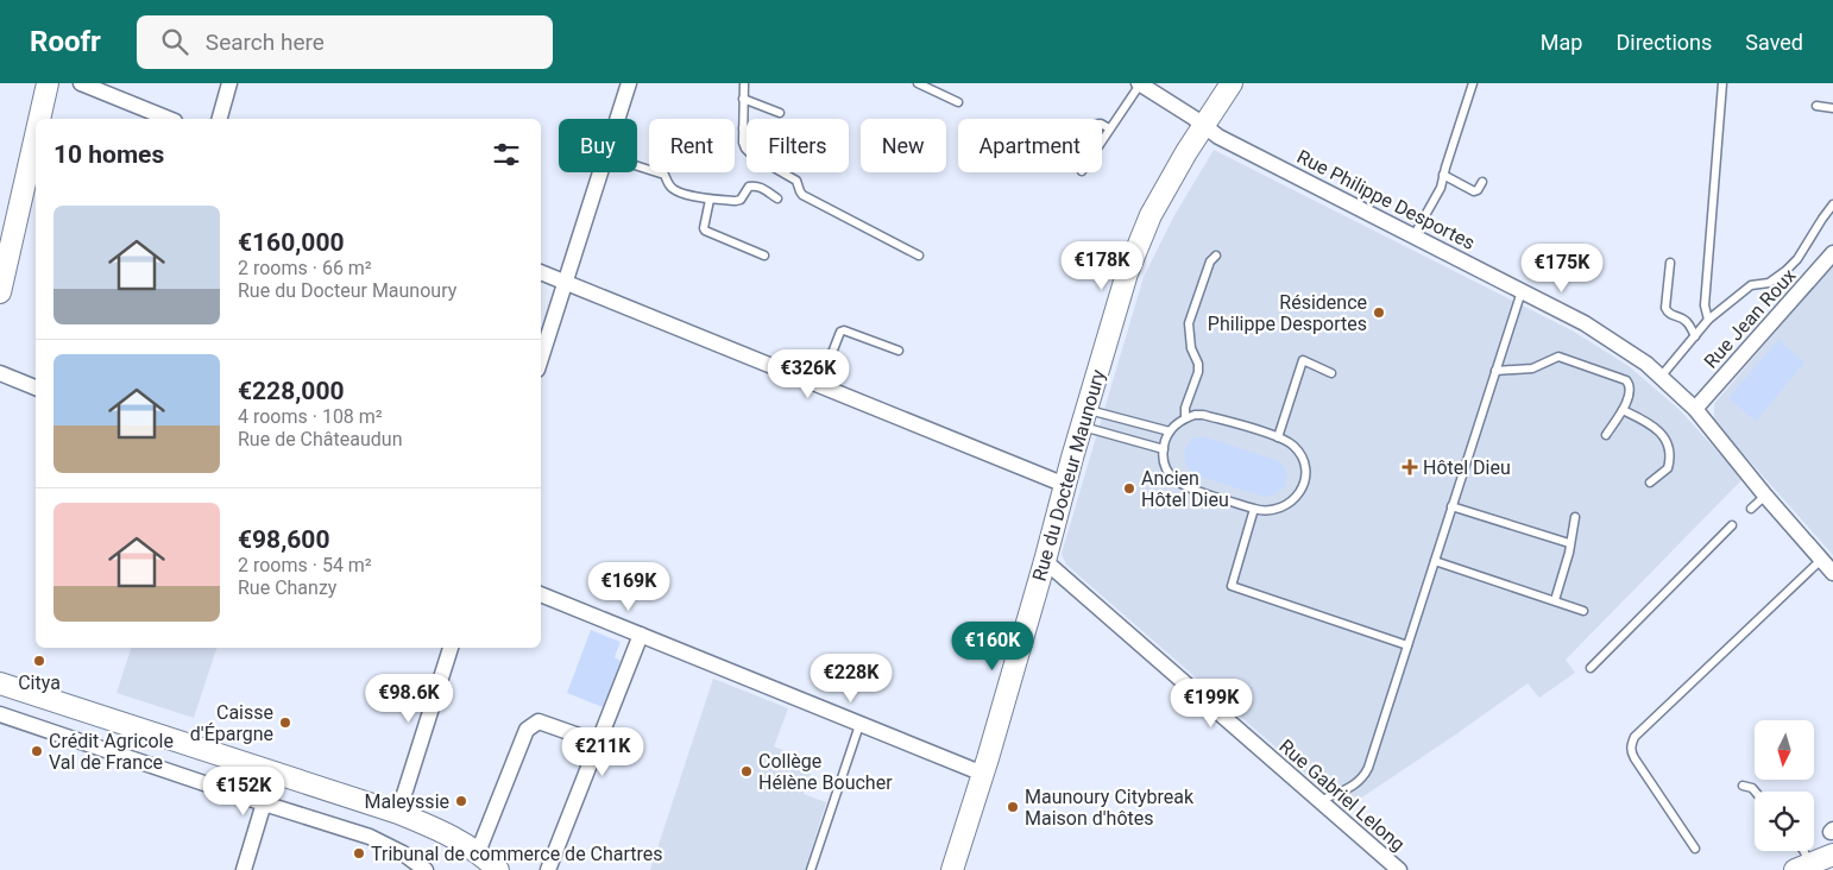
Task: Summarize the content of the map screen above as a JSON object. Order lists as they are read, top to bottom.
{
  "streets": {
    "main road": ["Rue du Docteur Maunoury"],
    "street": ["Rue Philippe Desportes", "Rue Jean Roux", "Rue Gabriel Lelong"]
  },
  "crossings": [
    ["Rue Philippe Desportes", "Rue Jean Roux"],
    ["Rue Philippe Desportes", "Rue du Docteur Maunoury"],
    ["Rue du Docteur Maunoury", "Rue Gabriel Lelong"]
  ],
  "places": {
    "other": [
      "Résidence Philippe Desportes",
      "Ancien Hôtel Dieu",
      "Citya",
      "Caisse d'Épargne",
      "Crédit Agricole Val de France",
      "Collège Hélène Boucher",
      "Maleyssie",
      "Maunoury Citybreak Maison d'hôtes",
      "Tribunal de commerce de Chartres"
    ],
    "health": ["Hôtel Dieu"]
  },
  "north": "bottom",
  "page": {
    "header": "Roofr",
    "search": "Search here",
    "nav": ["Map", "Directions", "Saved"],
    "chip": [
      "Buy",
      "Rent",
      "Filters",
      "New",
      "Apartment"
    ],
    "heading": "10 homes",
    "list": [
      {
        "name": "€160,000",
        "note": "2 rooms · 66 m² · Rue du Docteur Maunoury"
      },
      {
        "name": "€228,000",
        "note": "4 rooms · 108 m² · Rue de Châteaudun"
      },
      {
        "name": "€98,600",
        "note": "2 rooms · 54 m² · Rue Chanzy"
      }
    ],
    "price": [
      "€178K",
      "€175K",
      "€326K",
      "€169K",
      "€160K",
      "€228K",
      "€98.6K",
      "€199K",
      "€211K",
      "€152K"
    ]
  }
}
